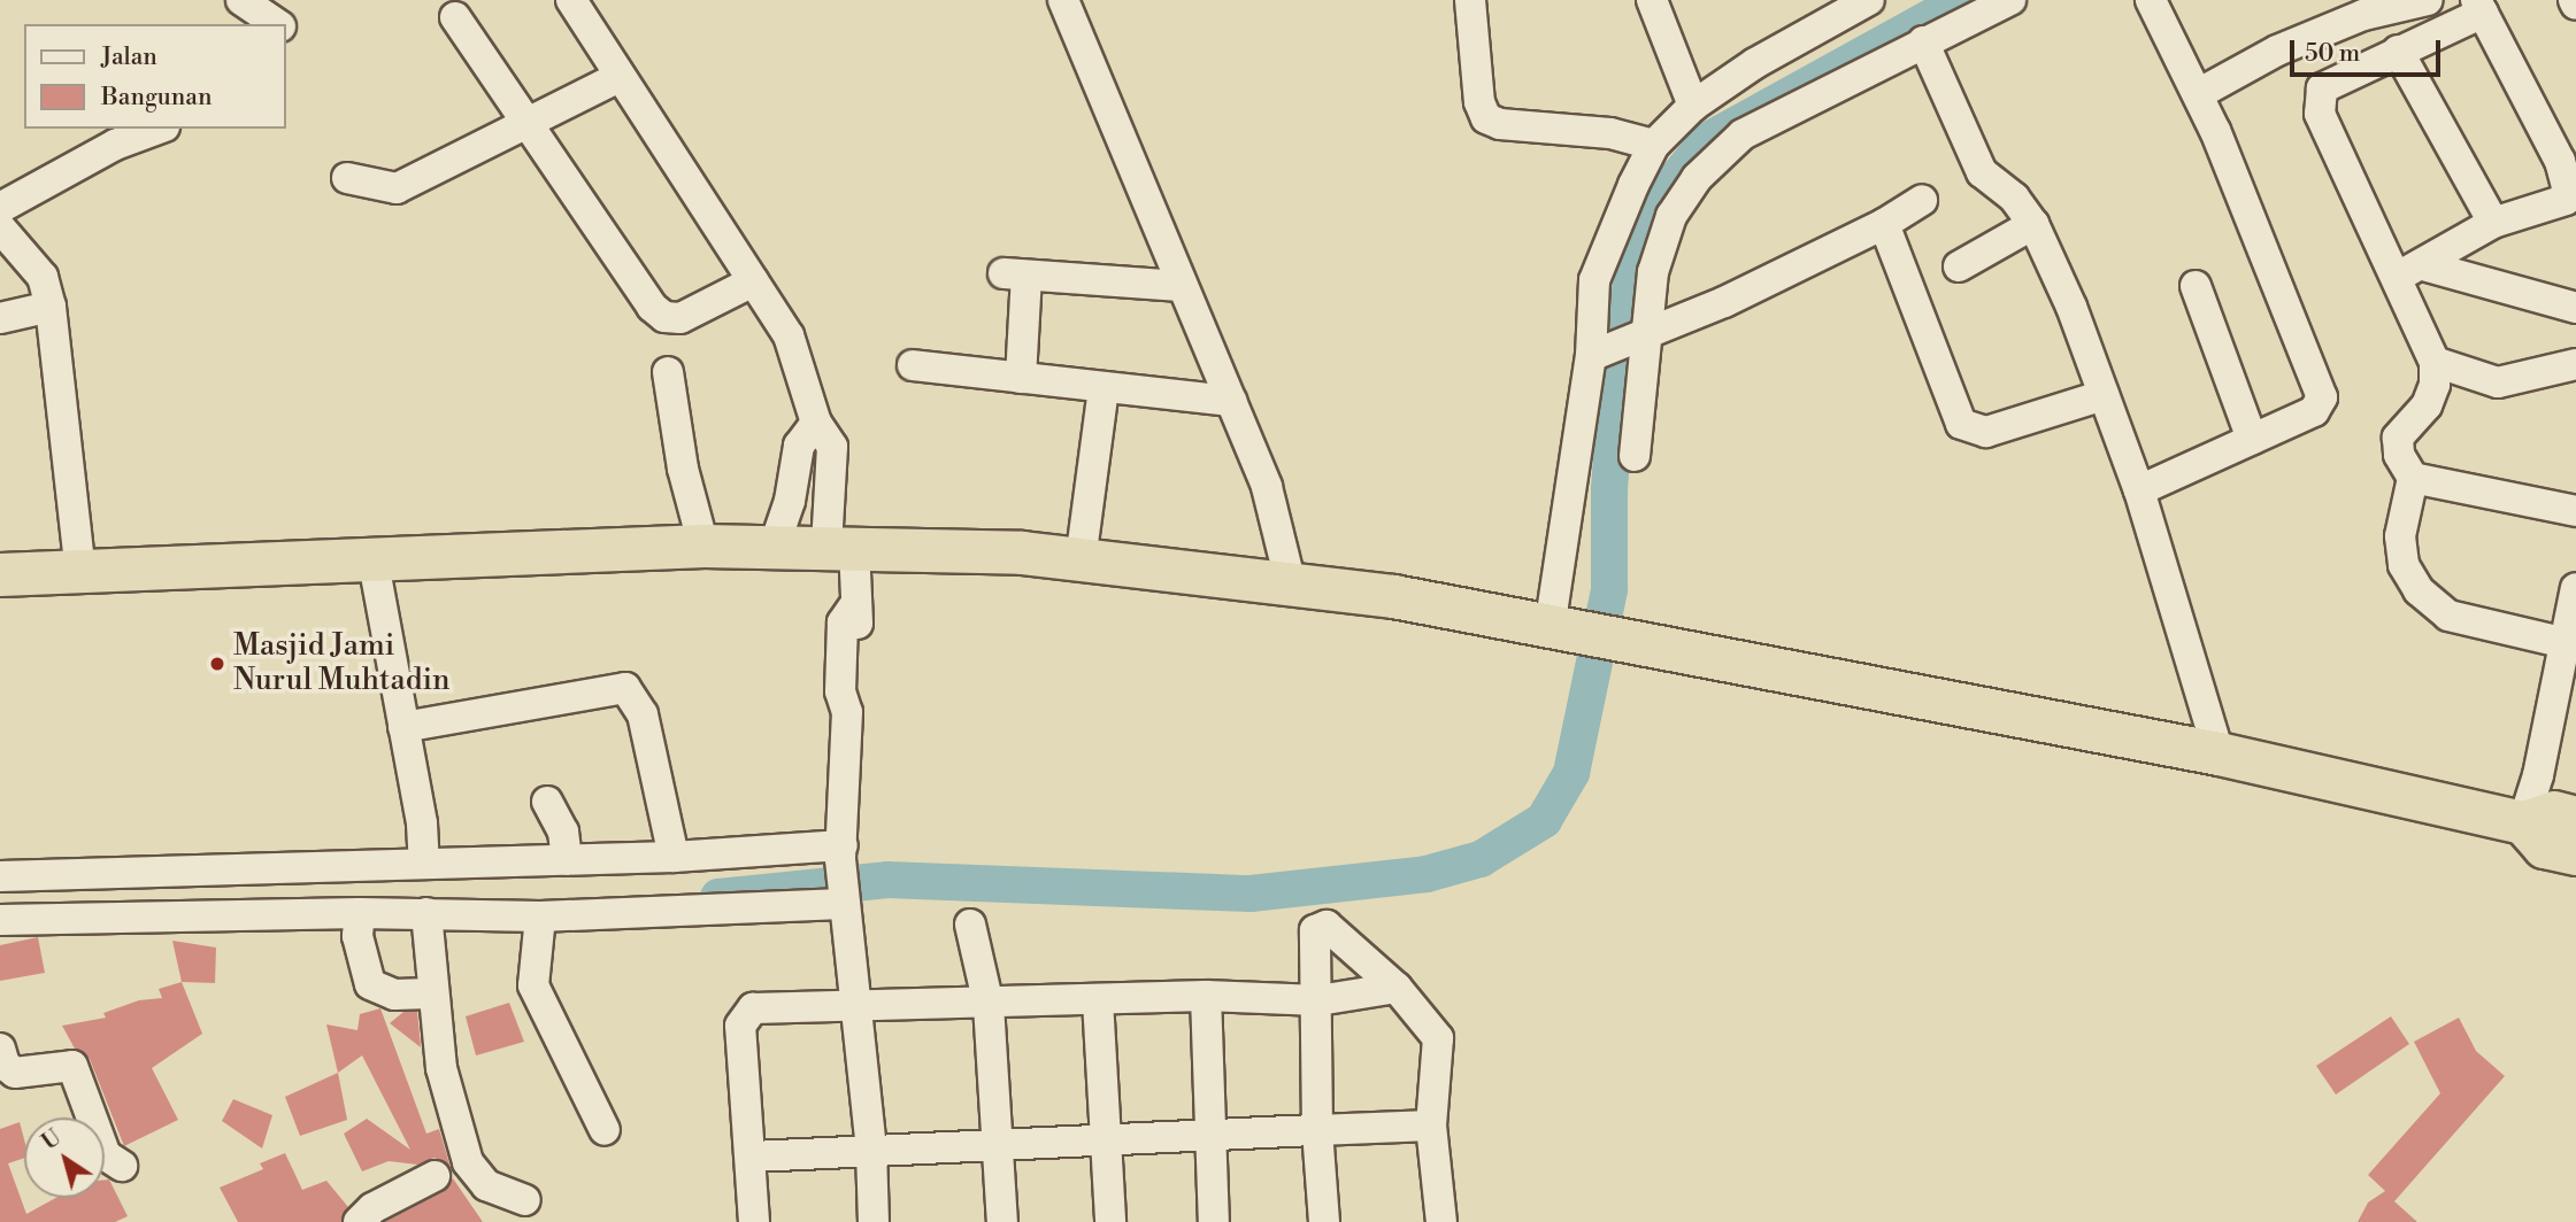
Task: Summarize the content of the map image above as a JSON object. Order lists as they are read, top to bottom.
{
  "places": ["Masjid Jami Nurul Muhtadin"],
  "legend": ["Jalan", "Bangunan"],
  "scale_bar": "50 m",
  "north": "top left"
}
